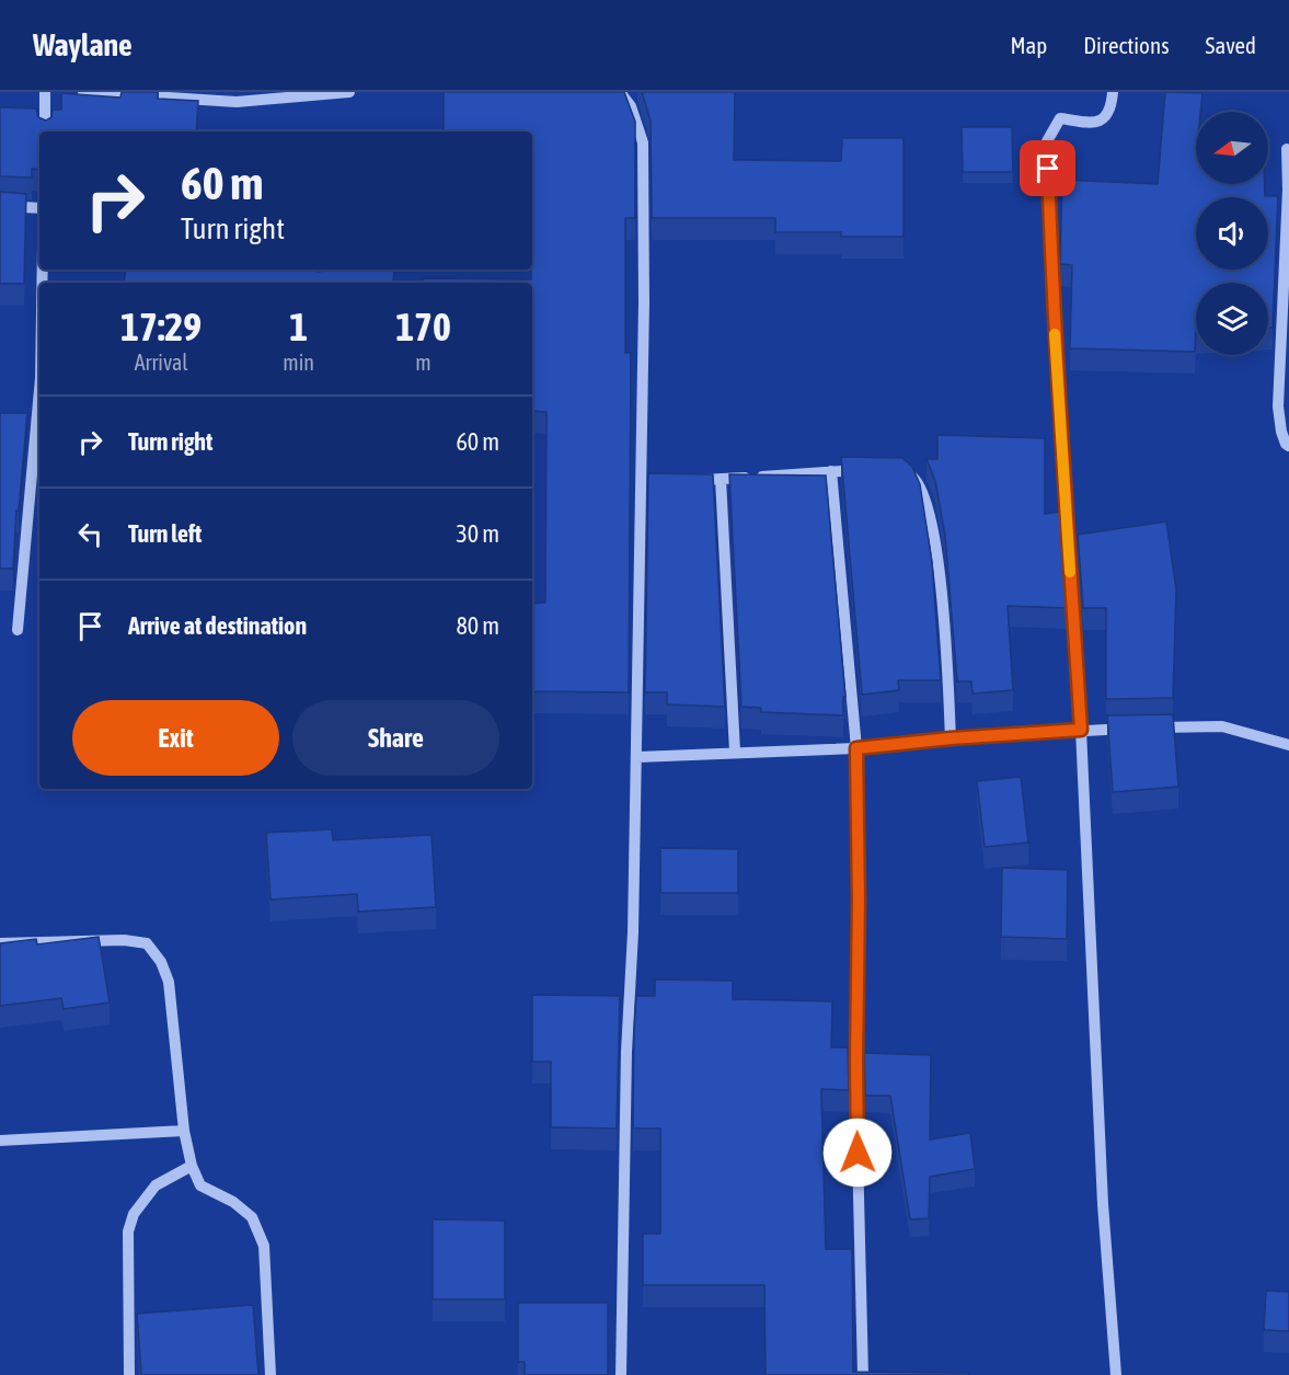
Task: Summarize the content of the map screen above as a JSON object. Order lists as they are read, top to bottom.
{
  "north": "left",
  "page": {
    "header": "Waylane",
    "nav": ["Map", "Directions", "Saved"],
    "turn": ["60 m", "Turn right"],
    "eta": [
      "17:29",
      "Arrival",
      "1",
      "min",
      "170",
      "m"
    ],
    "list": [
      {
        "name": "Turn right",
        "value": "60 m"
      },
      {
        "name": "Turn left",
        "value": "30 m"
      },
      {
        "name": "Arrive at destination",
        "value": "80 m"
      }
    ],
    "buttons": ["Exit", "Share"]
  }
}
